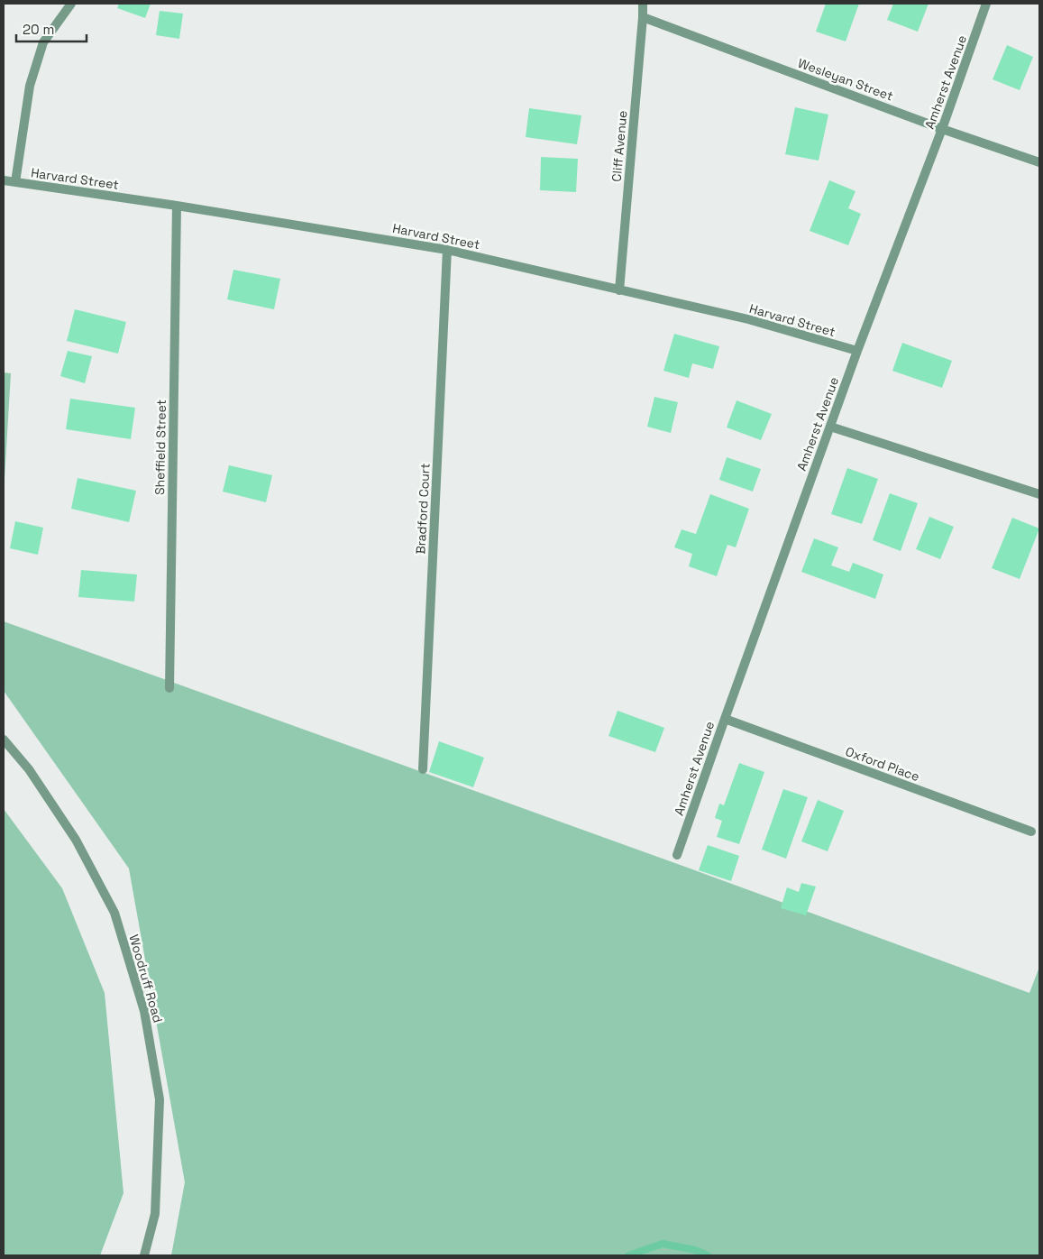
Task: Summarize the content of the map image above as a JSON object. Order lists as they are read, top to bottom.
{
  "streets": {
    "street": [
      "Wesleyan Street",
      "Amherst Avenue",
      "Cliff Avenue",
      "Harvard Street",
      "Sheffield Street",
      "Bradford Court",
      "Oxford Place",
      "Woodruff Road"
    ]
  },
  "crossings": [
    ["Wesleyan Street", "Amherst Avenue"],
    ["Wesleyan Street", "Cliff Avenue"],
    ["Amherst Avenue", "Harvard Street"],
    ["Amherst Avenue", "Oxford Place"],
    ["Cliff Avenue", "Harvard Street"],
    ["Harvard Street", "Sheffield Street"],
    ["Harvard Street", "Bradford Court"]
  ],
  "scale_bar": "20 m"
}
